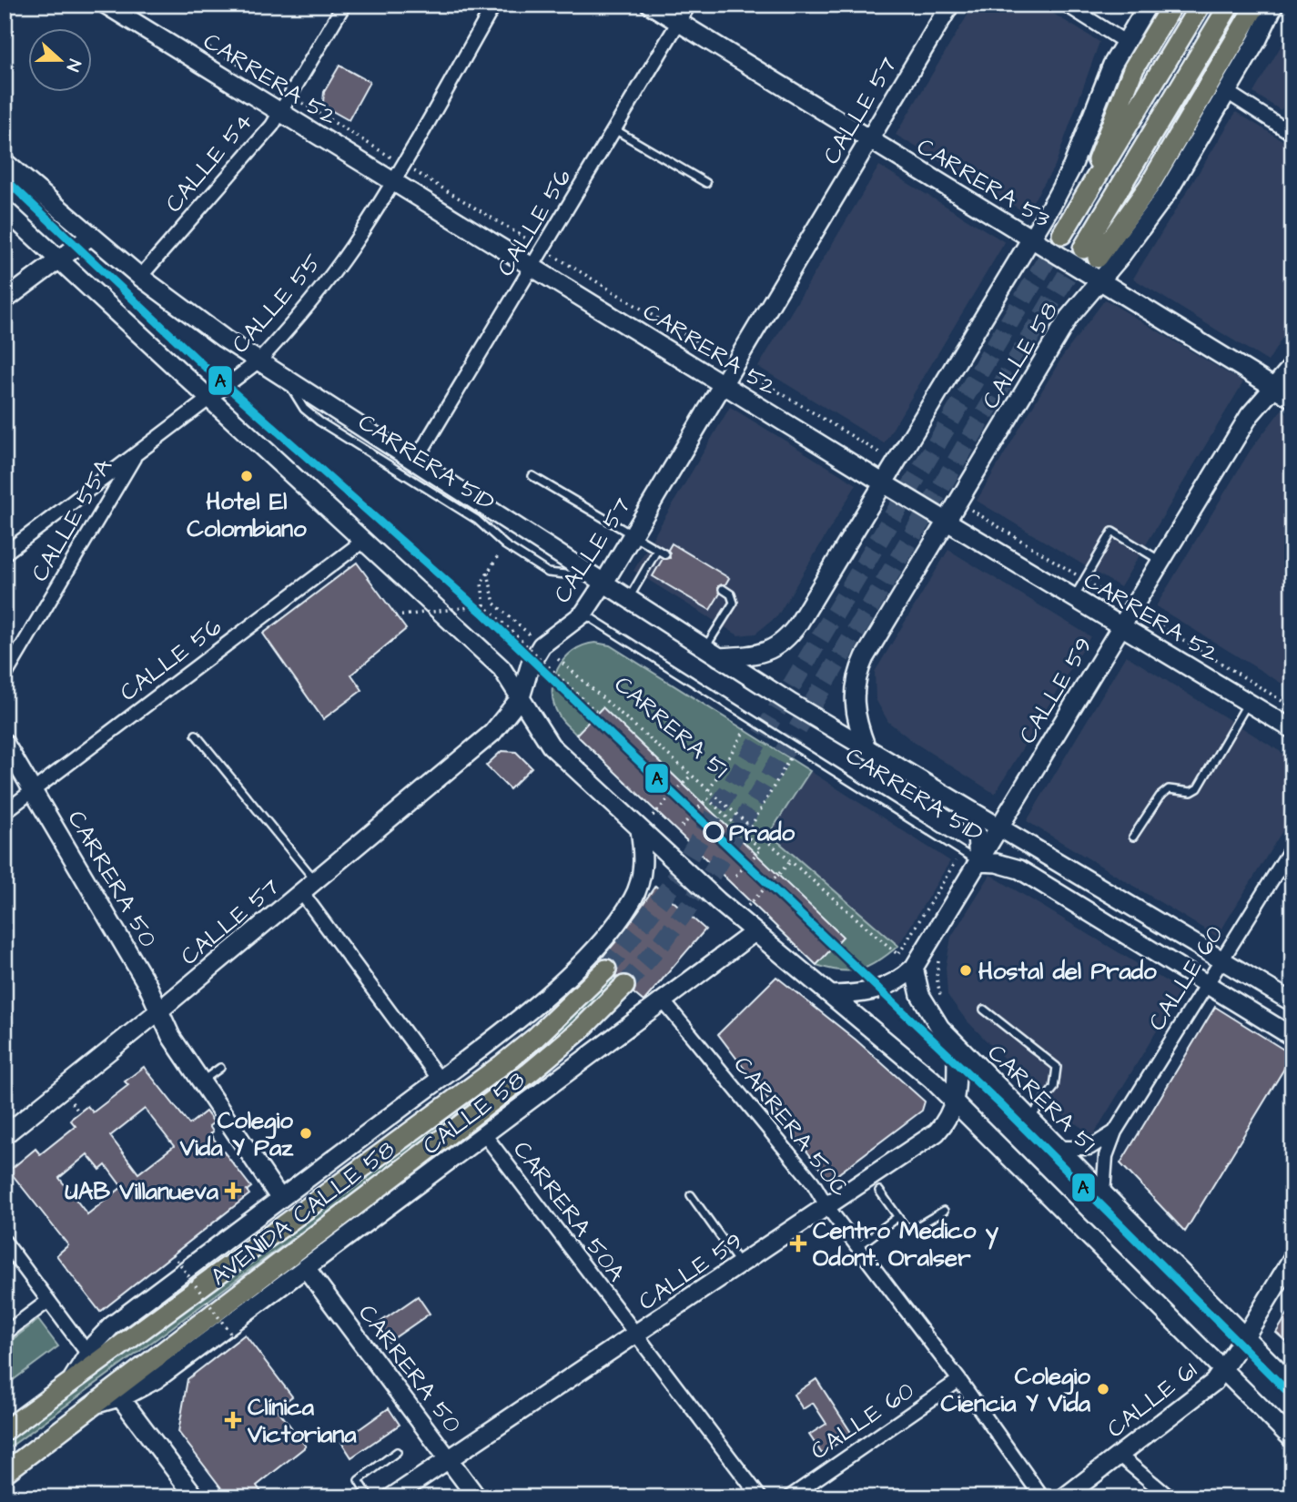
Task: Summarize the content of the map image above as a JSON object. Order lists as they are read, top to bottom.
{
  "streets": {
    "main road": ["AVENIDA CALLE 58"],
    "street": [
      "CARRERA 52",
      "CALLE 57",
      "CALLE 54",
      "CARRERA 53",
      "CALLE 56",
      "CALLE 55",
      "CALLE 58",
      "CARRERA 51D",
      "CALLE 55A",
      "CALLE 59",
      "CARRERA 51",
      "CARRERA 50",
      "CALLE 60",
      "CARRERA 50C",
      "CARRERA 50A",
      "CALLE 61"
    ]
  },
  "crossings": [
    ["CARRERA 52", "CALLE 57"],
    ["CARRERA 52", "CALLE 54"],
    ["CARRERA 52", "CALLE 56"],
    ["CARRERA 52", "CALLE 55"],
    ["CARRERA 52", "CALLE 58"],
    ["CARRERA 52", "CALLE 59"],
    ["CALLE 57", "CARRERA 53"],
    ["CALLE 57", "CARRERA 51D"],
    ["CALLE 57", "CARRERA 50"],
    ["CALLE 54", "CARRERA 51D"],
    ["CARRERA 53", "CALLE 56"],
    ["CARRERA 53", "CALLE 58"],
    ["CARRERA 53", "CALLE 59"],
    ["CALLE 56", "CARRERA 51D"],
    ["CALLE 56", "CARRERA 50"],
    ["CALLE 55", "CARRERA 51D"],
    ["CALLE 55", "CALLE 55A"],
    ["CALLE 58", "CARRERA 51D"],
    ["CALLE 58", "CARRERA 50"],
    ["CALLE 58", "CARRERA 50C"],
    ["CALLE 58", "CARRERA 50A"],
    ["CALLE 58", "AVENIDA CALLE 58"],
    ["CARRERA 51D", "CALLE 59"],
    ["CARRERA 51D", "CALLE 60"],
    ["CALLE 59", "CARRERA 51"],
    ["CALLE 59", "CARRERA 50"],
    ["CALLE 59", "CARRERA 50C"],
    ["CALLE 59", "CARRERA 50A"],
    ["CARRERA 51", "CALLE 60"],
    ["CARRERA 51", "CALLE 61"],
    ["CALLE 60", "CARRERA 50C"]
  ],
  "places": {
    "other": [
      "Hotel El Colombiano",
      "Prado",
      "Hostal del Prado",
      "Colegio Vida Y Paz",
      "Colegio Ciencia Y Vida"
    ],
    "health": ["UAB Villanueva", "Centro Medico y Odont. Oralser", "Clínica Victoriana"]
  },
  "lines": ["transit line A"],
  "north": "right"
}
